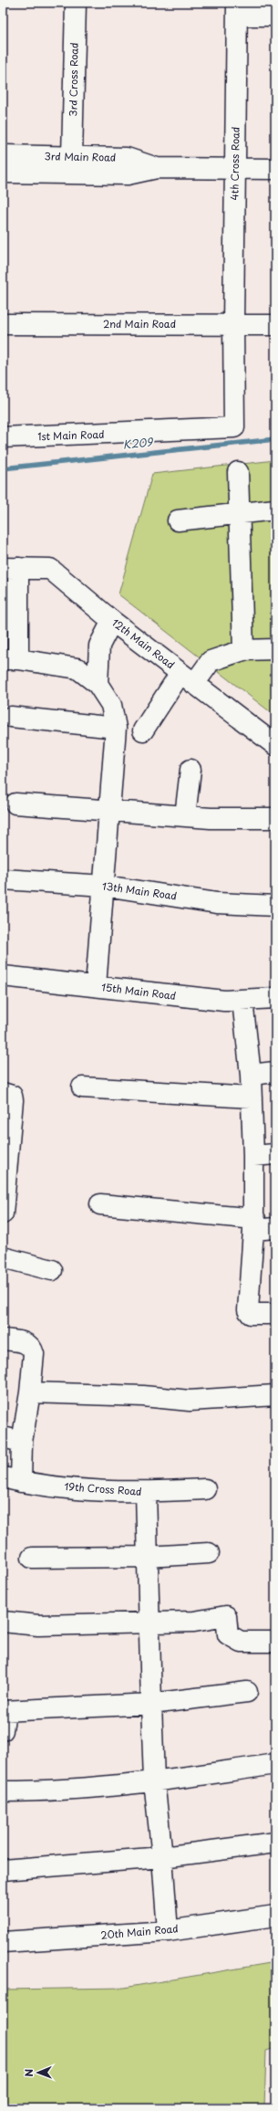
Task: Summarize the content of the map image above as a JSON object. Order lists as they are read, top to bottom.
{
  "streets": {
    "street": [
      "3rd Cross Road",
      "3rd Main Road",
      "4th Cross Road",
      "2nd Main Road",
      "1st Main Road",
      "12th Main Road",
      "13th Main Road",
      "15th Main Road",
      "19th Cross Road",
      "20th Main Road"
    ]
  },
  "crossings": [
    ["3rd Cross Road", "3rd Main Road"],
    ["3rd Main Road", "4th Cross Road"],
    ["4th Cross Road", "2nd Main Road"],
    ["4th Cross Road", "1st Main Road"],
    ["2nd Main Road", "1st Main Road"]
  ],
  "water": ["K209"],
  "north": "left"
}
